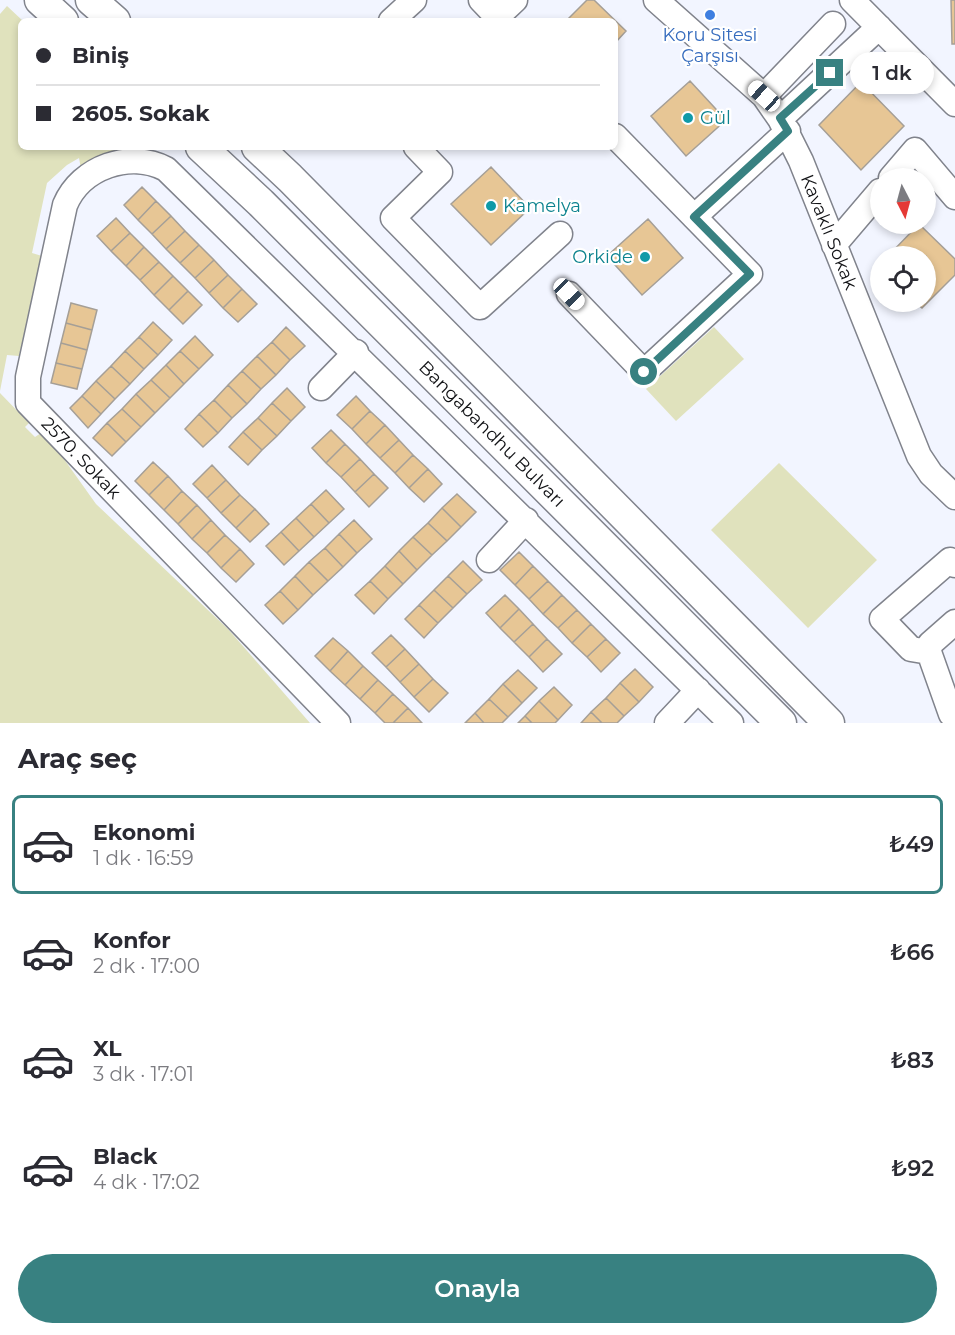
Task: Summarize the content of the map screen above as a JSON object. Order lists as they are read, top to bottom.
{
  "streets": {
    "main road": ["Bangabandhu Bulvarı"],
    "street": ["Kavaklı Sokak", "2570. Sokak"]
  },
  "places": [
    "Koru Sitesi Çarşısı",
    "Gül",
    "Kamelya",
    "Orkide"
  ],
  "north": "bottom",
  "page": {
    "banner": ["Biniş", "2605. Sokak"],
    "bubble": "1 dk",
    "heading": "Araç seç",
    "list": [
      {
        "name": "Ekonomi",
        "note": "1 dk · 16:59",
        "value": "₺49"
      },
      {
        "name": "Konfor",
        "note": "2 dk · 17:00",
        "value": "₺66"
      },
      {
        "name": "XL",
        "note": "3 dk · 17:01",
        "value": "₺83"
      },
      {
        "name": "Black",
        "note": "4 dk · 17:02",
        "value": "₺92"
      }
    ],
    "buttons": "Onayla"
  }
}
